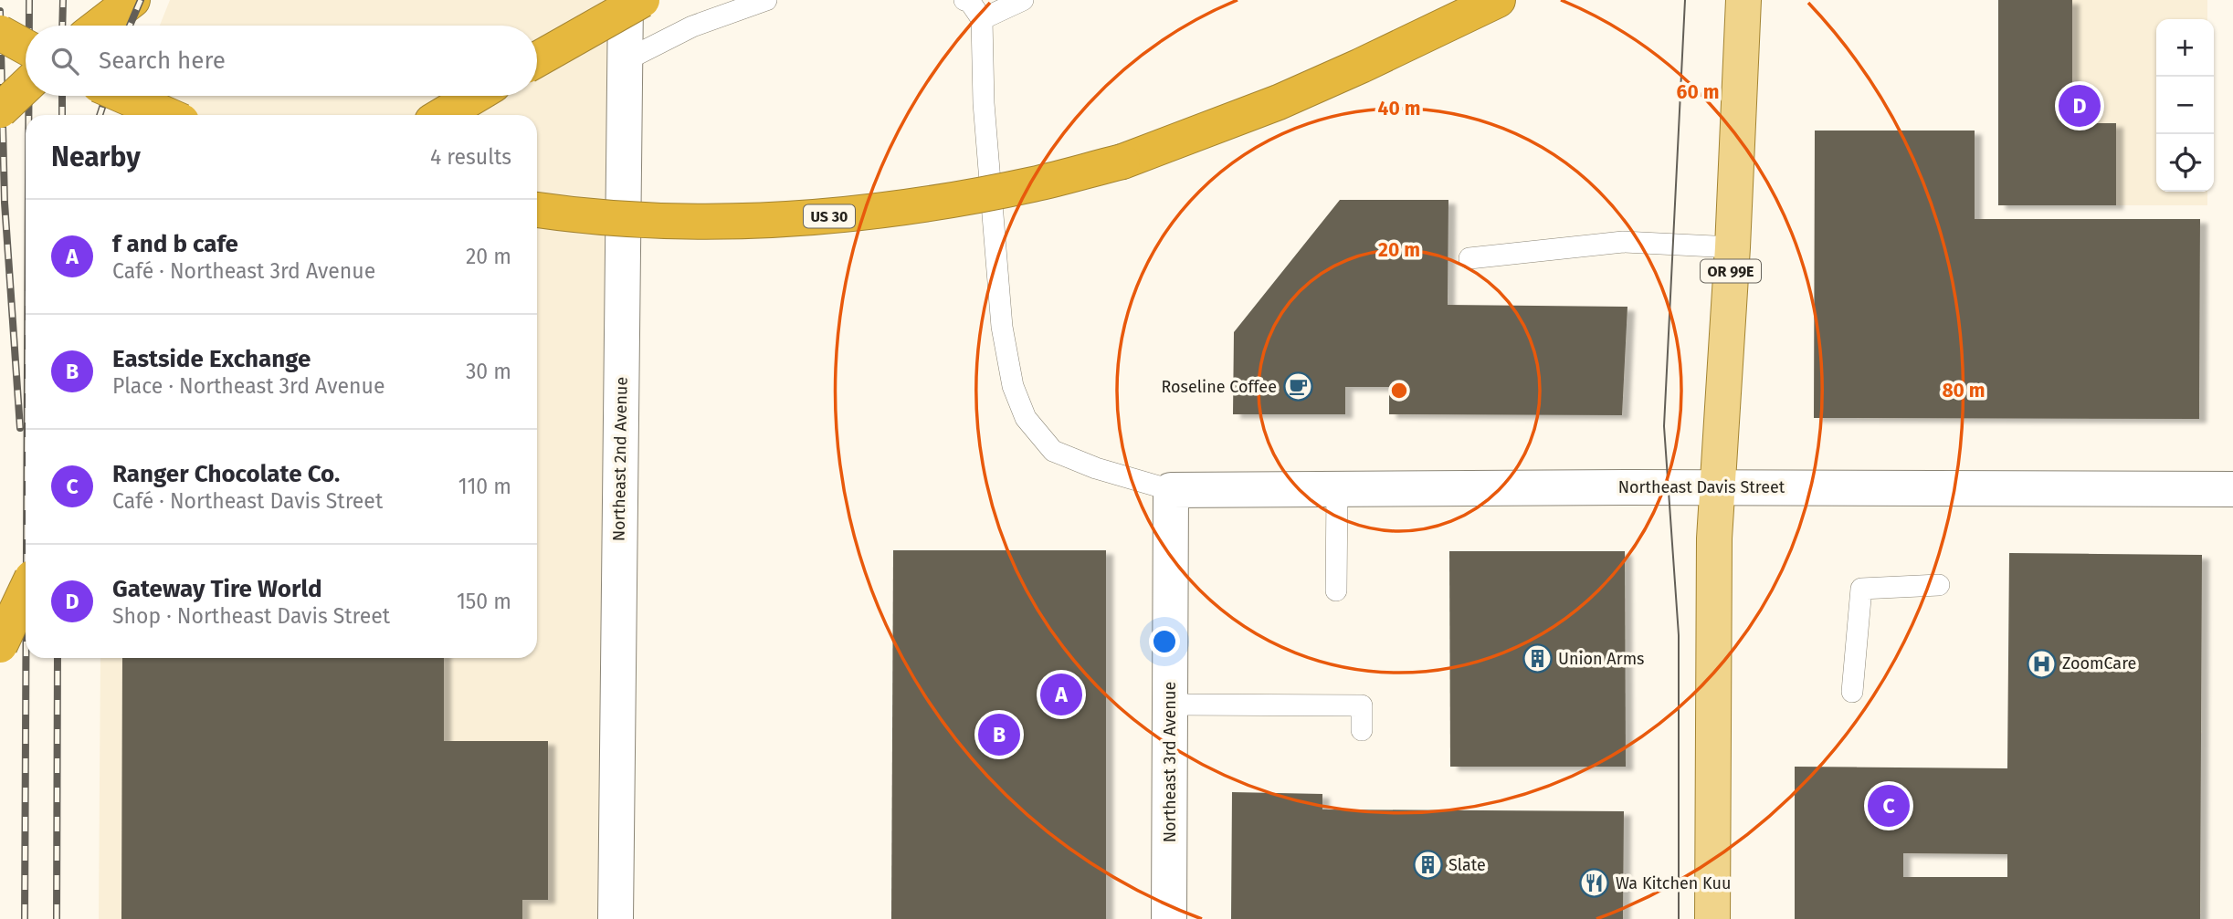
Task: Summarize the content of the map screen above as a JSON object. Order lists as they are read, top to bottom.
{
  "streets": {
    "highway": ["US 30"],
    "main road": ["OR 99E"],
    "street": ["Northeast 2nd Avenue", "Northeast Davis Street", "Northeast 3rd Avenue"]
  },
  "crossings": [
    ["OR 99E", "Northeast Davis Street"],
    ["Northeast Davis Street", "Northeast 3rd Avenue"]
  ],
  "places": {
    "cafe": ["Roseline Coffee"],
    "building": ["Union Arms", "Slate"],
    "hospital": ["ZoomCare"],
    "restaurant": ["Wa Kitchen Kuu"]
  },
  "page": {
    "map_buttons": ["+", "−"],
    "search": "Search here",
    "pins": [
      "D",
      "A",
      "B",
      "C"
    ],
    "heading": ["Nearby", "4 results"],
    "list": [
      {
        "mark": "A",
        "name": "f and b cafe",
        "note": "Café · Northeast 3rd Avenue",
        "value": "20 m"
      },
      {
        "mark": "B",
        "name": "Eastside Exchange",
        "note": "Place · Northeast 3rd Avenue",
        "value": "30 m"
      },
      {
        "mark": "C",
        "name": "Ranger Chocolate Co.",
        "note": "Café · Northeast Davis Street",
        "value": "110 m"
      },
      {
        "mark": "D",
        "name": "Gateway Tire World",
        "note": "Shop · Northeast Davis Street",
        "value": "150 m"
      }
    ]
  },
  "rings": [
    "60 m",
    "40 m",
    "20 m",
    "80 m"
  ]
}
